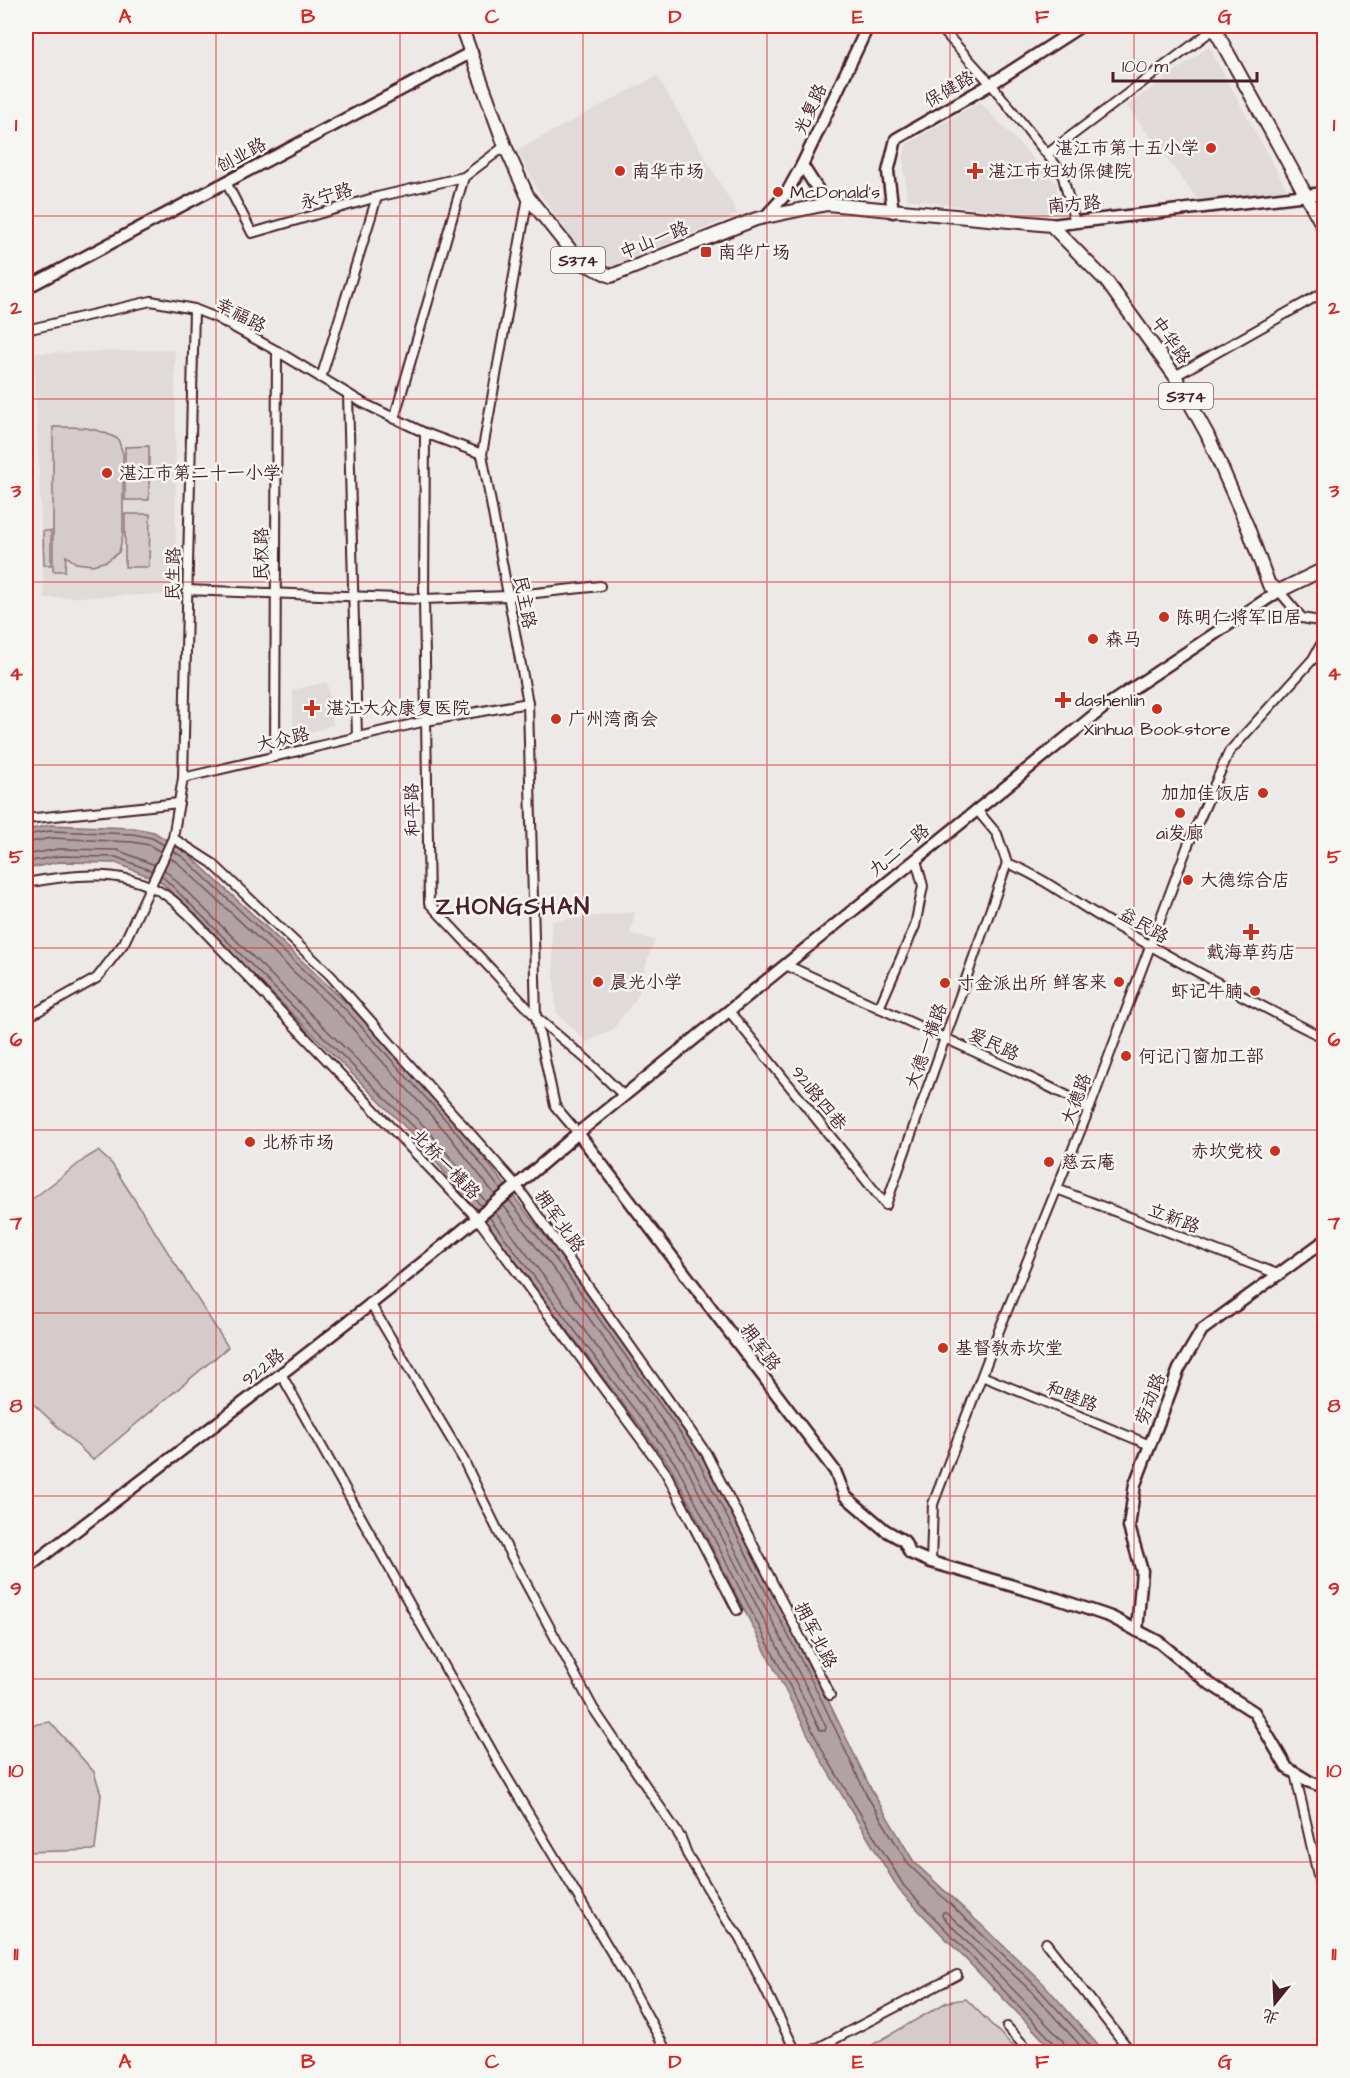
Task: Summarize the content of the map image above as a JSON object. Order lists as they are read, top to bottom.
{
  "streets": {
    "main road": [
      "南方路",
      "中山一路",
      "S374",
      "中华路",
      "九二一路"
    ],
    "street": [
      "保健路",
      "光复路",
      "创业路",
      "永宁路",
      "幸福路",
      "民权路",
      "民生路",
      "民主路",
      "大众路",
      "和平路",
      "益民路",
      "爱民路",
      "大德一横路",
      "921路四巷",
      "大德路",
      "北桥一横路",
      "立新路",
      "拥军北路",
      "拥军路",
      "922路",
      "和睦路",
      "劳动路"
    ]
  },
  "crossings": [
    ["保健路", "南方路"],
    ["光复路", "中山一路"],
    ["创业路", "永宁路"],
    ["创业路", "中山一路"],
    ["南方路", "中山一路"],
    ["南方路", "中华路"],
    ["中山一路", "民主路"],
    ["幸福路", "民权路"],
    ["幸福路", "民生路"],
    ["幸福路", "民主路"],
    ["幸福路", "和平路"],
    ["中华路", "九二一路"],
    ["民权路", "大众路"],
    ["民生路", "大众路"],
    ["民生路", "北桥一横路"],
    ["民生路", "拥军北路"],
    ["民主路", "大众路"],
    ["民主路", "和平路"],
    ["大众路", "和平路"],
    ["和平路", "九二一路"],
    ["九二一路", "爱民路"],
    ["九二一路", "921路四巷"],
    ["九二一路", "拥军北路"],
    ["九二一路", "拥军路"],
    ["九二一路", "922路"],
    ["益民路", "大德一横路"],
    ["益民路", "大德路"],
    ["爱民路", "大德一横路"],
    ["爱民路", "大德路"],
    ["大德一横路", "921路四巷"],
    ["大德路", "立新路"],
    ["大德路", "拥军路"],
    ["大德路", "和睦路"],
    ["北桥一横路", "922路"],
    ["立新路", "劳动路"],
    ["拥军北路", "922路"],
    ["拥军路", "劳动路"],
    ["和睦路", "劳动路"]
  ],
  "districts": ["ZHONGSHAN"],
  "places": {
    "other": [
      "湛江市第十五小学",
      "南华市场",
      "McDonald's",
      "湛江市第二十一小学",
      "陈明仁将军旧居",
      "森马",
      "Xinhua Bookstore",
      "广州湾商会",
      "加加佳饭店",
      "ai发廊",
      "大德综合店",
      "晨光小学",
      "鲜客来",
      "寸金派出所",
      "虾记牛腩",
      "何记门窗加工部",
      "北桥市场",
      "赤坎党校",
      "慈云庵",
      "基督教赤坎堂"
    ],
    "health": [
      "湛江市妇幼保健院",
      "dashenlin",
      "湛江大众康复医院",
      "戴海草药店"
    ],
    "transit": ["南华广场"]
  },
  "scale_bar": "100 m",
  "north": "bottom",
  "grid": {
    "columns": [
      "A",
      "B",
      "C",
      "D",
      "E",
      "F",
      "G"
    ],
    "rows": [
      "1",
      "2",
      "3",
      "4",
      "5",
      "6",
      "7",
      "8",
      "9",
      "10",
      "11"
    ]
  }
}
